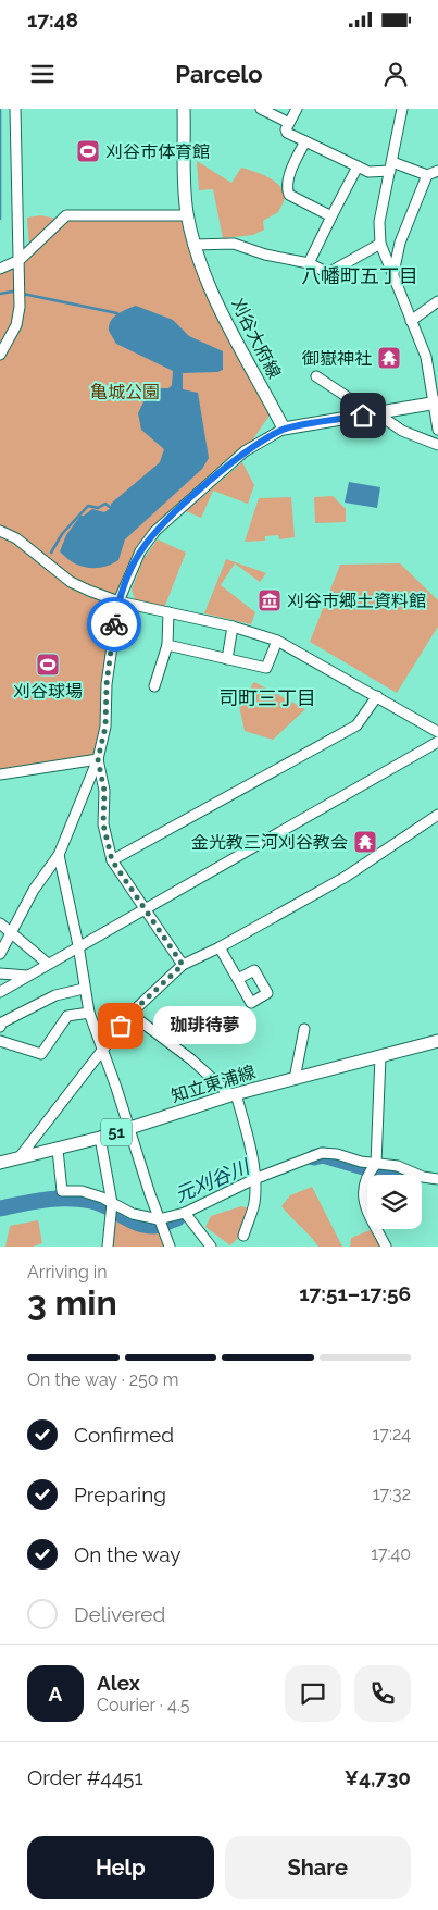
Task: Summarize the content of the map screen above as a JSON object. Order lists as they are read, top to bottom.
{
  "streets": {
    "main road": ["刈谷大府線", "知立東浦線", "51"]
  },
  "districts": ["八幡町五丁目", "司町三丁目"],
  "water": ["元刈谷川"],
  "parks": ["亀城公園"],
  "places": {
    "sports": ["刈谷市体育館", "刈谷球場"],
    "temple": ["御嶽神社", "金光教三河刈谷教会"],
    "museum": ["刈谷市郷土資料館"],
    "other": ["珈琲待夢"]
  },
  "page": {
    "status": "17:48",
    "header": "Parcelo",
    "bubble": "珈琲待夢",
    "heading": ["3 min", "Arriving in", "17:51–17:56"],
    "panel": [
      "Alex",
      "Courier · 4.5",
      "Order #4451",
      "¥4,730"
    ],
    "bar": "On the way · 250 m",
    "list": [
      ["Confirmed", "17:24"],
      ["Preparing", "17:32"],
      ["On the way", "17:40"],
      "Delivered"
    ],
    "round": "A",
    "buttons": ["Help", "Share"]
  }
}
